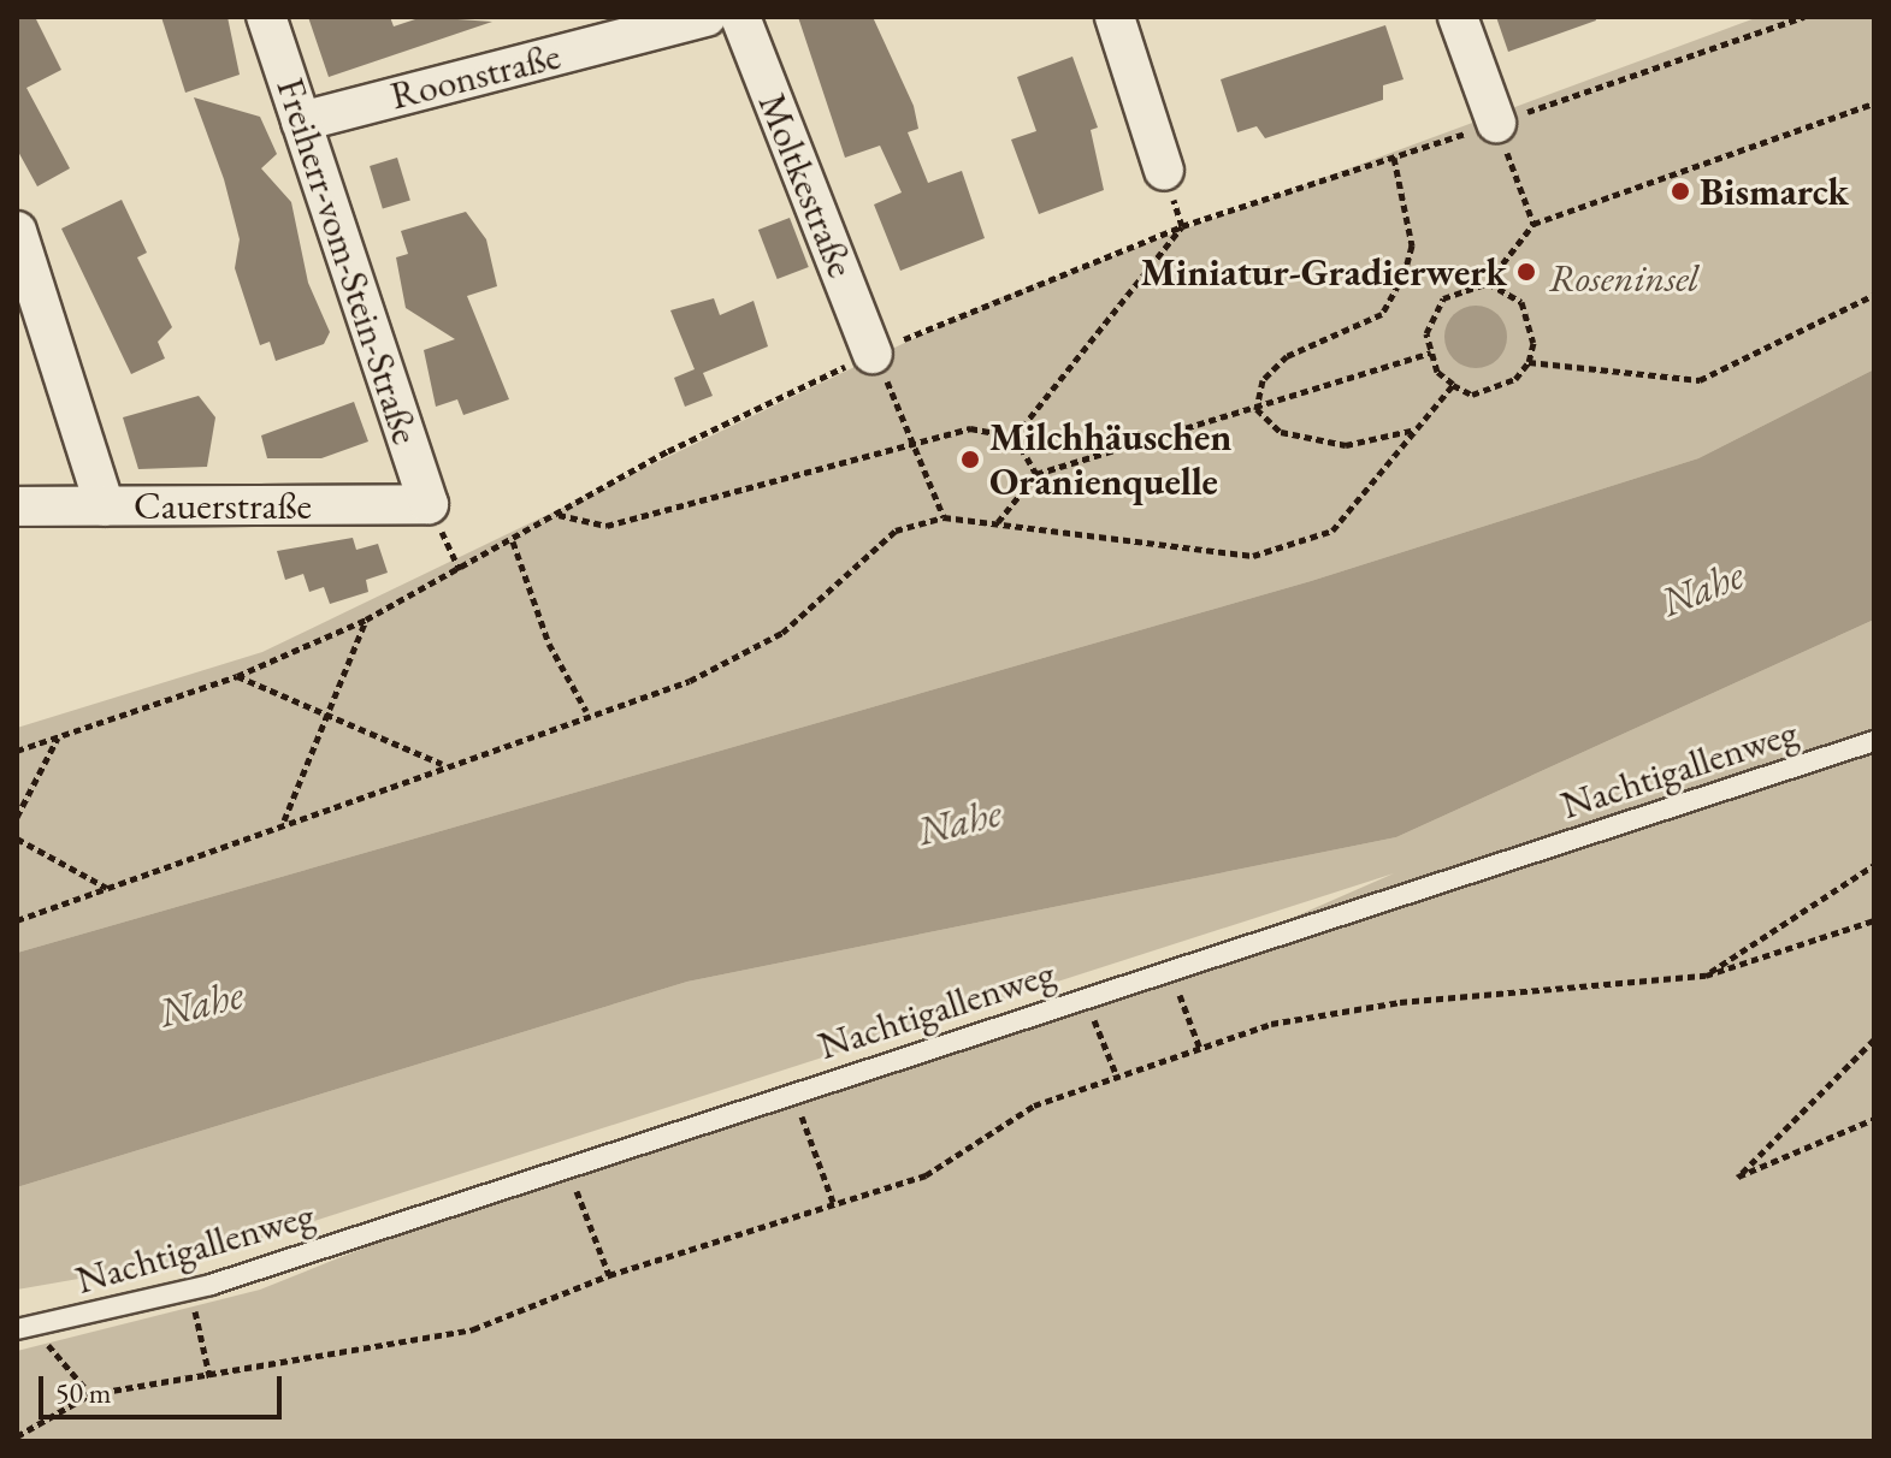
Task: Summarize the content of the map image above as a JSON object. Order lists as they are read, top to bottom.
{
  "streets": {
    "street": [
      "Roonstraße",
      "Moltkestraße",
      "Freiherr-vom-Stein-Straße",
      "Cauerstraße"
    ],
    "lane": ["Nachtigallenweg"]
  },
  "crossings": [
    ["Roonstraße", "Freiherr-vom-Stein-Straße"],
    ["Freiherr-vom-Stein-Straße", "Cauerstraße"]
  ],
  "water": ["Nahe"],
  "parks": ["Roseninsel"],
  "places": ["Bismarck", "Miniatur-Gradierwerk", "Milchhäuschen Oranienquelle"],
  "scale_bar": "50 m"
}
